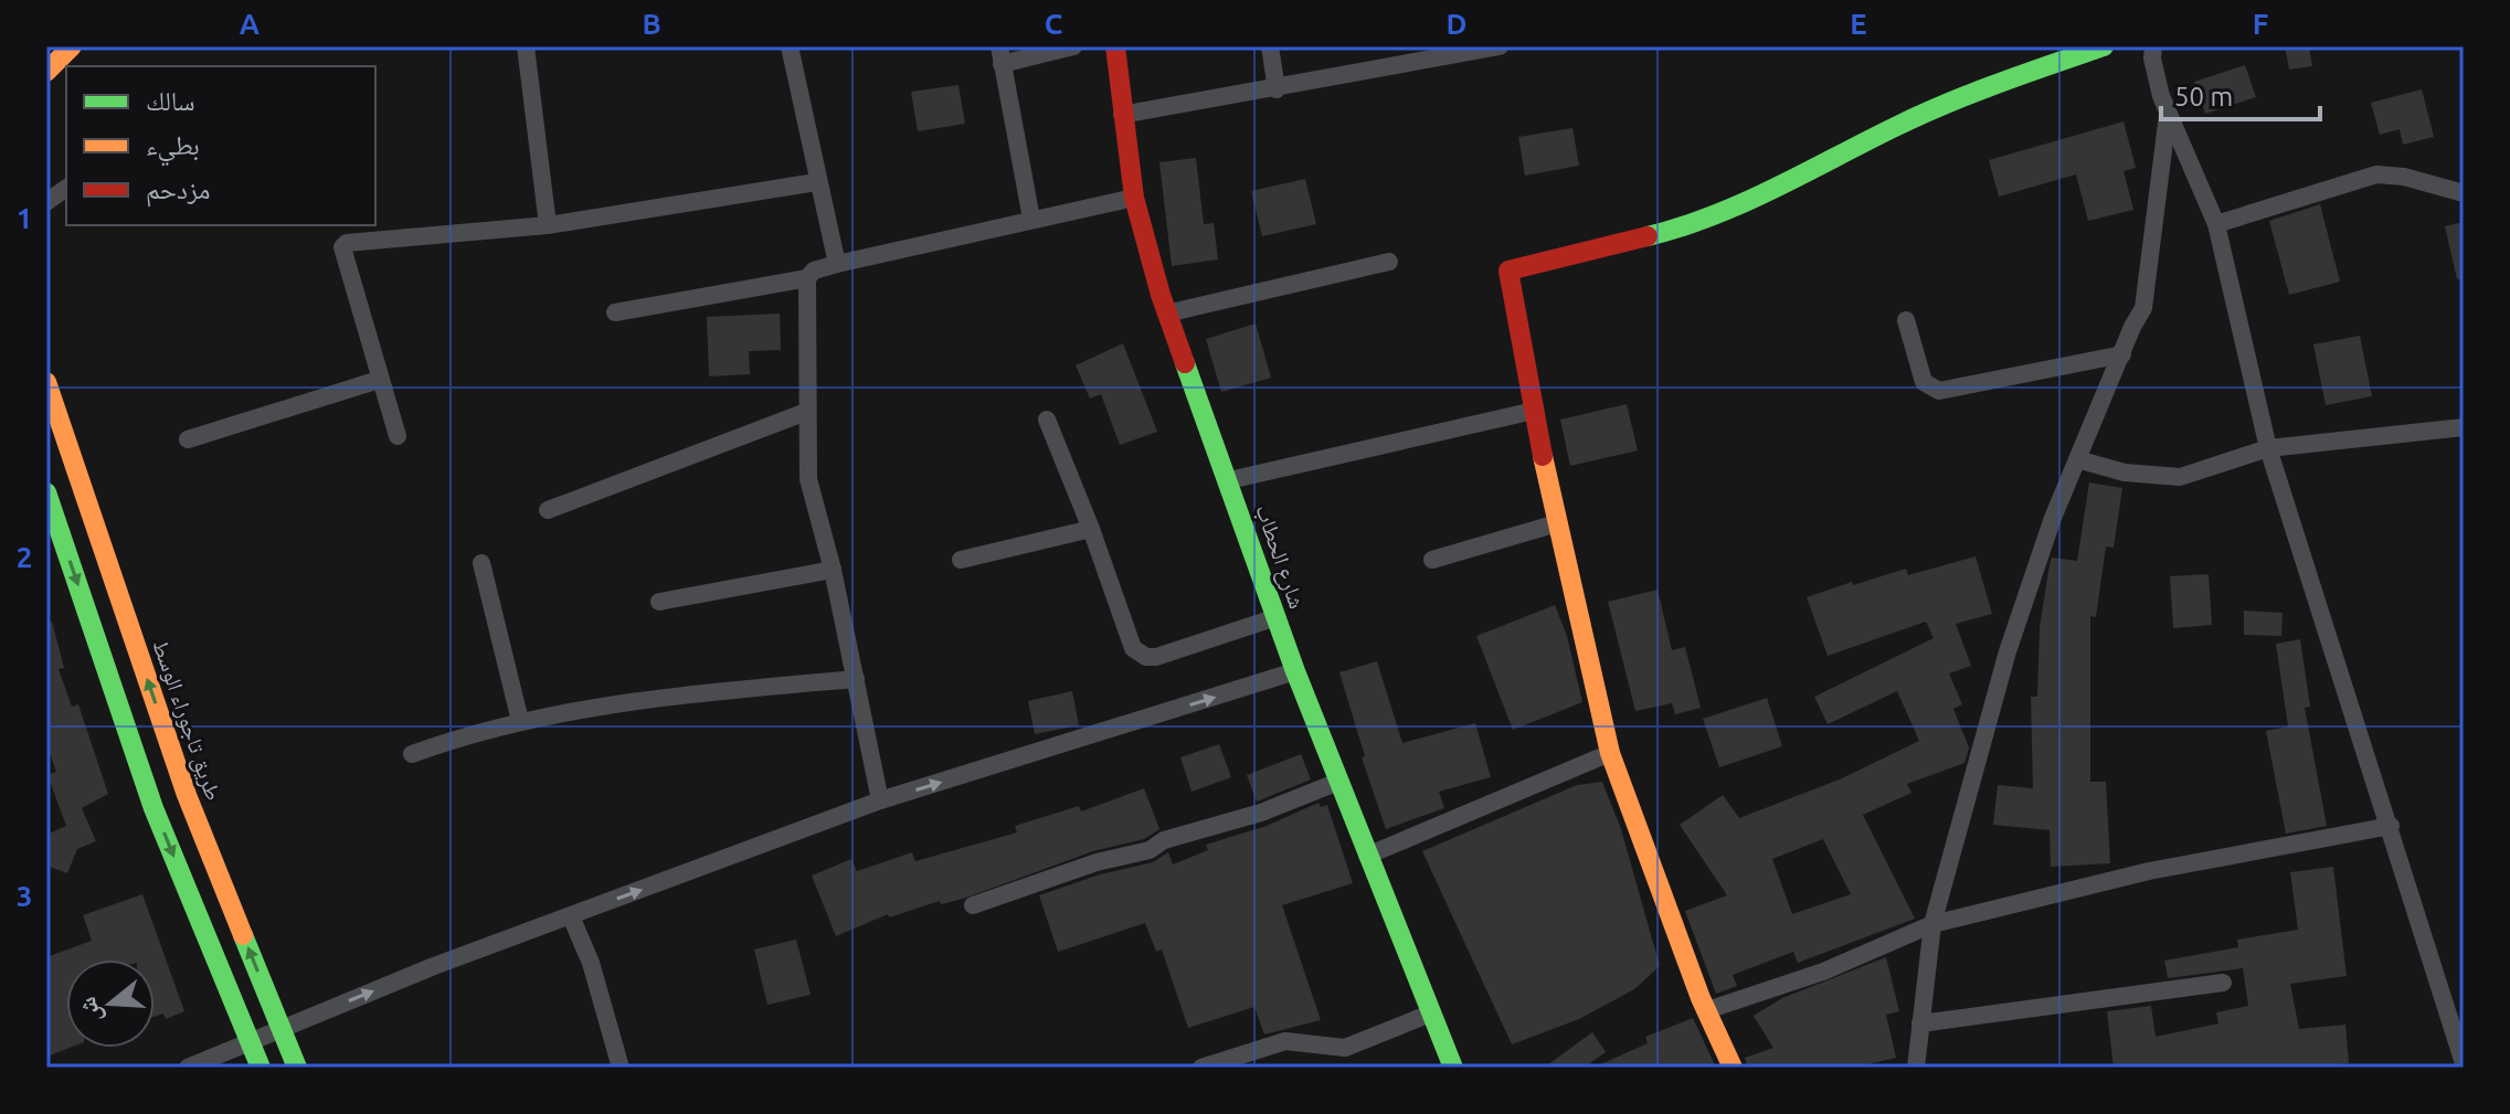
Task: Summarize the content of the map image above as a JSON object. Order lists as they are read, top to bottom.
{
  "streets": {
    "street": ["شارع الحطاب", "طريق تاجوراء الوسط"]
  },
  "legend": ["سالك", "بطيء", "مزدحم"],
  "scale_bar": "50 m",
  "north": "left",
  "grid": {
    "columns": [
      "A",
      "B",
      "C",
      "D",
      "E",
      "F"
    ],
    "rows": ["1", "2", "3"]
  }
}
